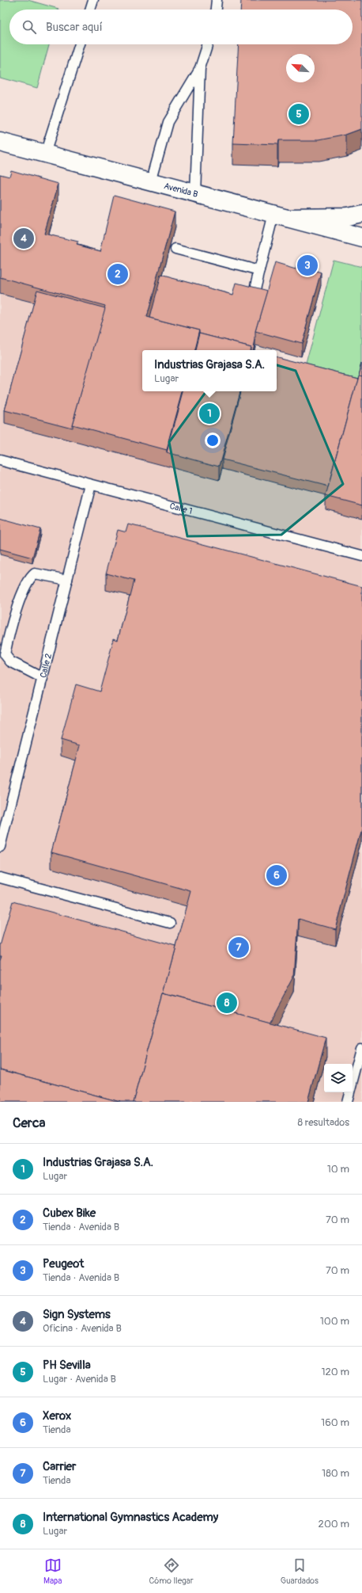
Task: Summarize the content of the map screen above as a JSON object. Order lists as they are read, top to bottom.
{
  "streets": {
    "main road": ["Avenida B"],
    "lane": ["Calle 1", "Calle 2"]
  },
  "crossings": [
    ["Calle 1", "Calle 2"]
  ],
  "north": "top left",
  "page": {
    "search": "Buscar aquí",
    "pins": [
      "5",
      "4",
      "3",
      "2",
      "1",
      "6",
      "7",
      "8"
    ],
    "popup": ["Industrias Grajasa S.A.", "Lugar"],
    "heading": ["Cerca", "8 resultados"],
    "list": [
      {
        "mark": "1",
        "name": "Industrias Grajasa S.A.",
        "note": "Lugar",
        "value": "10 m"
      },
      {
        "mark": "2",
        "name": "Cubex Bike",
        "note": "Tienda · Avenida B",
        "value": "70 m"
      },
      {
        "mark": "3",
        "name": "Peugeot",
        "note": "Tienda · Avenida B",
        "value": "70 m"
      },
      {
        "mark": "4",
        "name": "Sign Systems",
        "note": "Oficina · Avenida B",
        "value": "100 m"
      },
      {
        "mark": "5",
        "name": "PH Sevilla",
        "note": "Lugar · Avenida B",
        "value": "120 m"
      },
      {
        "mark": "6",
        "name": "Xerox",
        "note": "Tienda",
        "value": "160 m"
      },
      {
        "mark": "7",
        "name": "Carrier",
        "note": "Tienda",
        "value": "180 m"
      },
      {
        "mark": "8",
        "name": "International Gymnastics Academy",
        "note": "Lugar",
        "value": "200 m"
      }
    ],
    "nav": ["Mapa", "Cómo llegar", "Guardados"]
  }
}
